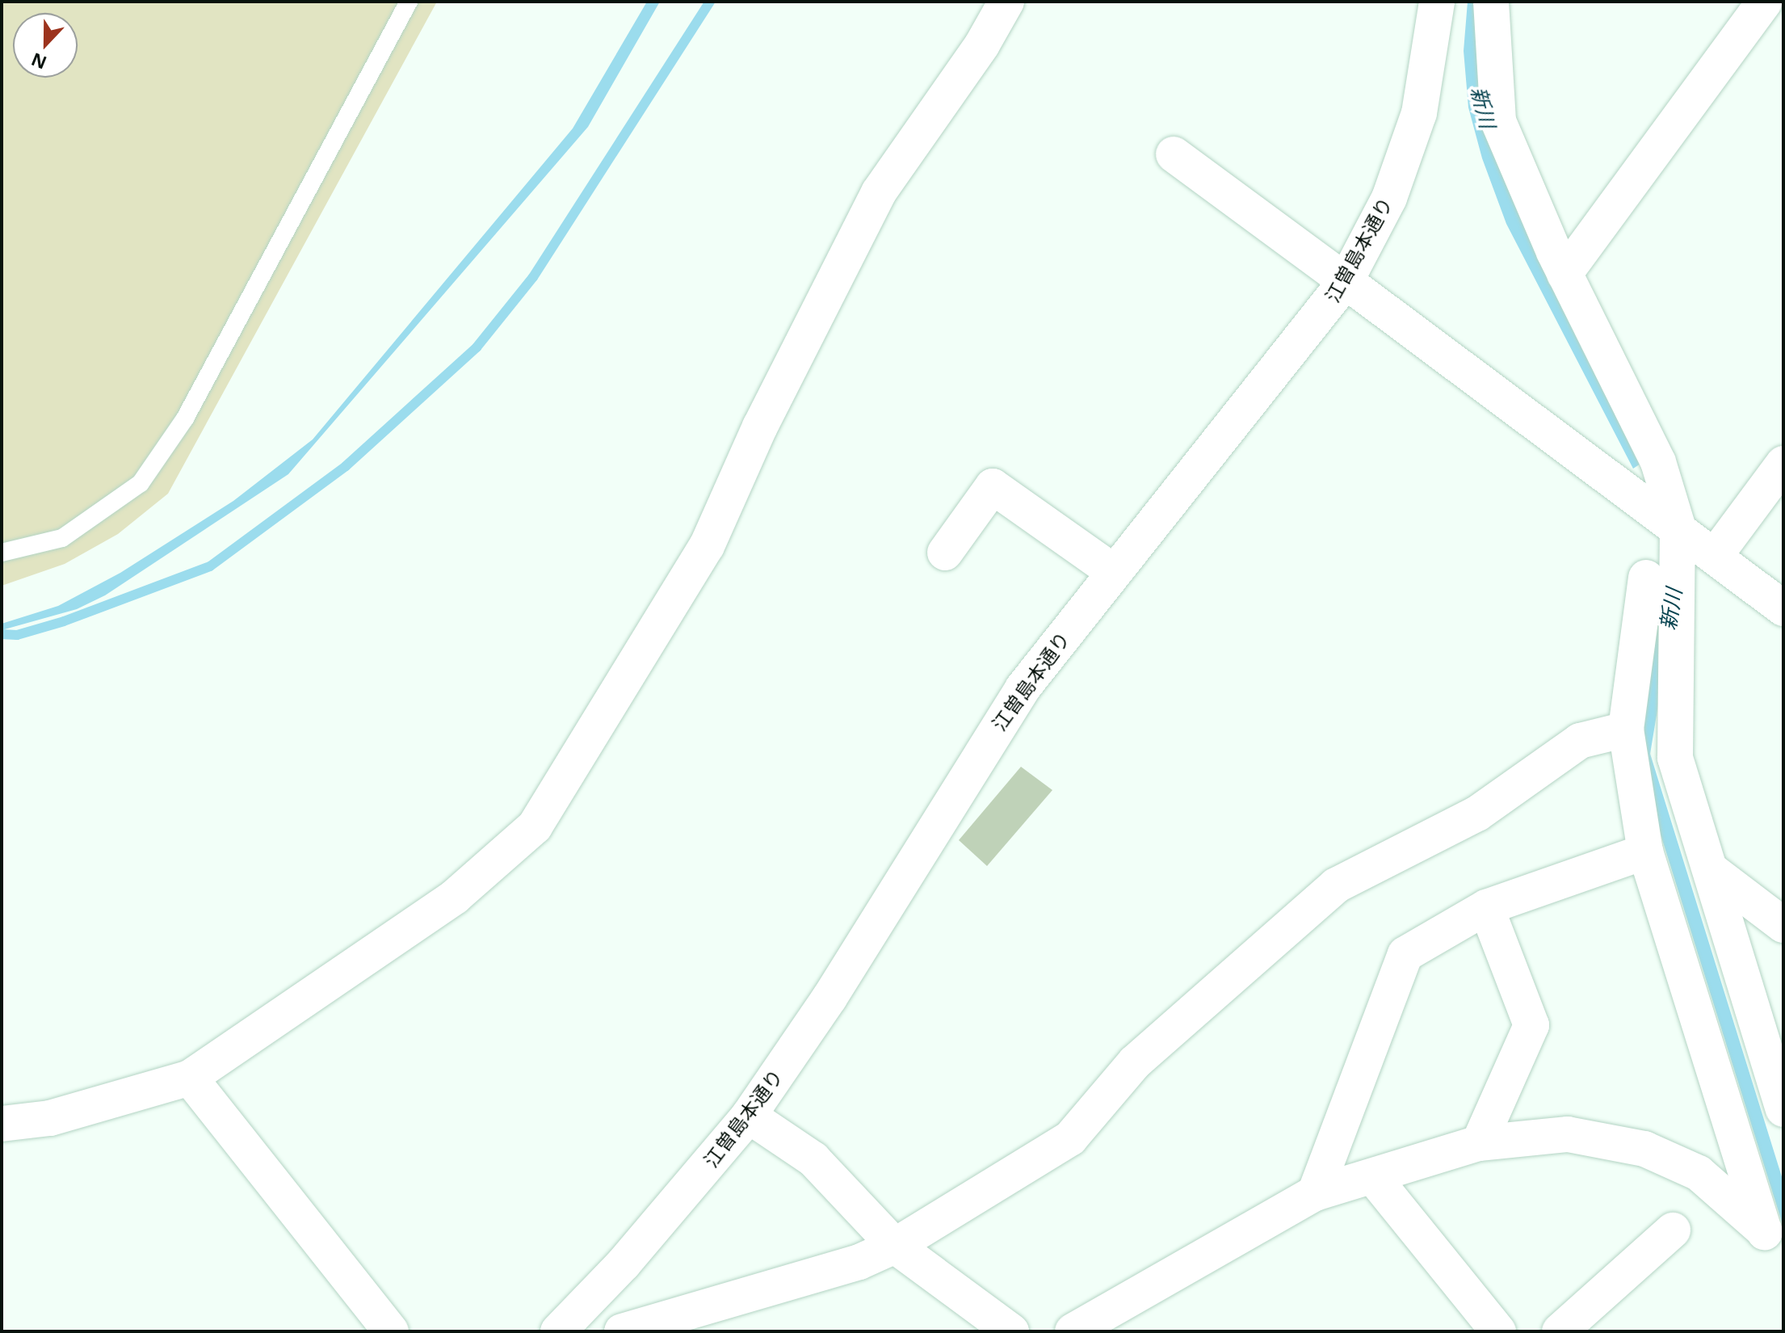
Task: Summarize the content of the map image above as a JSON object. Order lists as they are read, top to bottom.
{
  "streets": {
    "street": ["江曽島本通り"]
  },
  "water": ["新川"],
  "north": "bottom"
}
